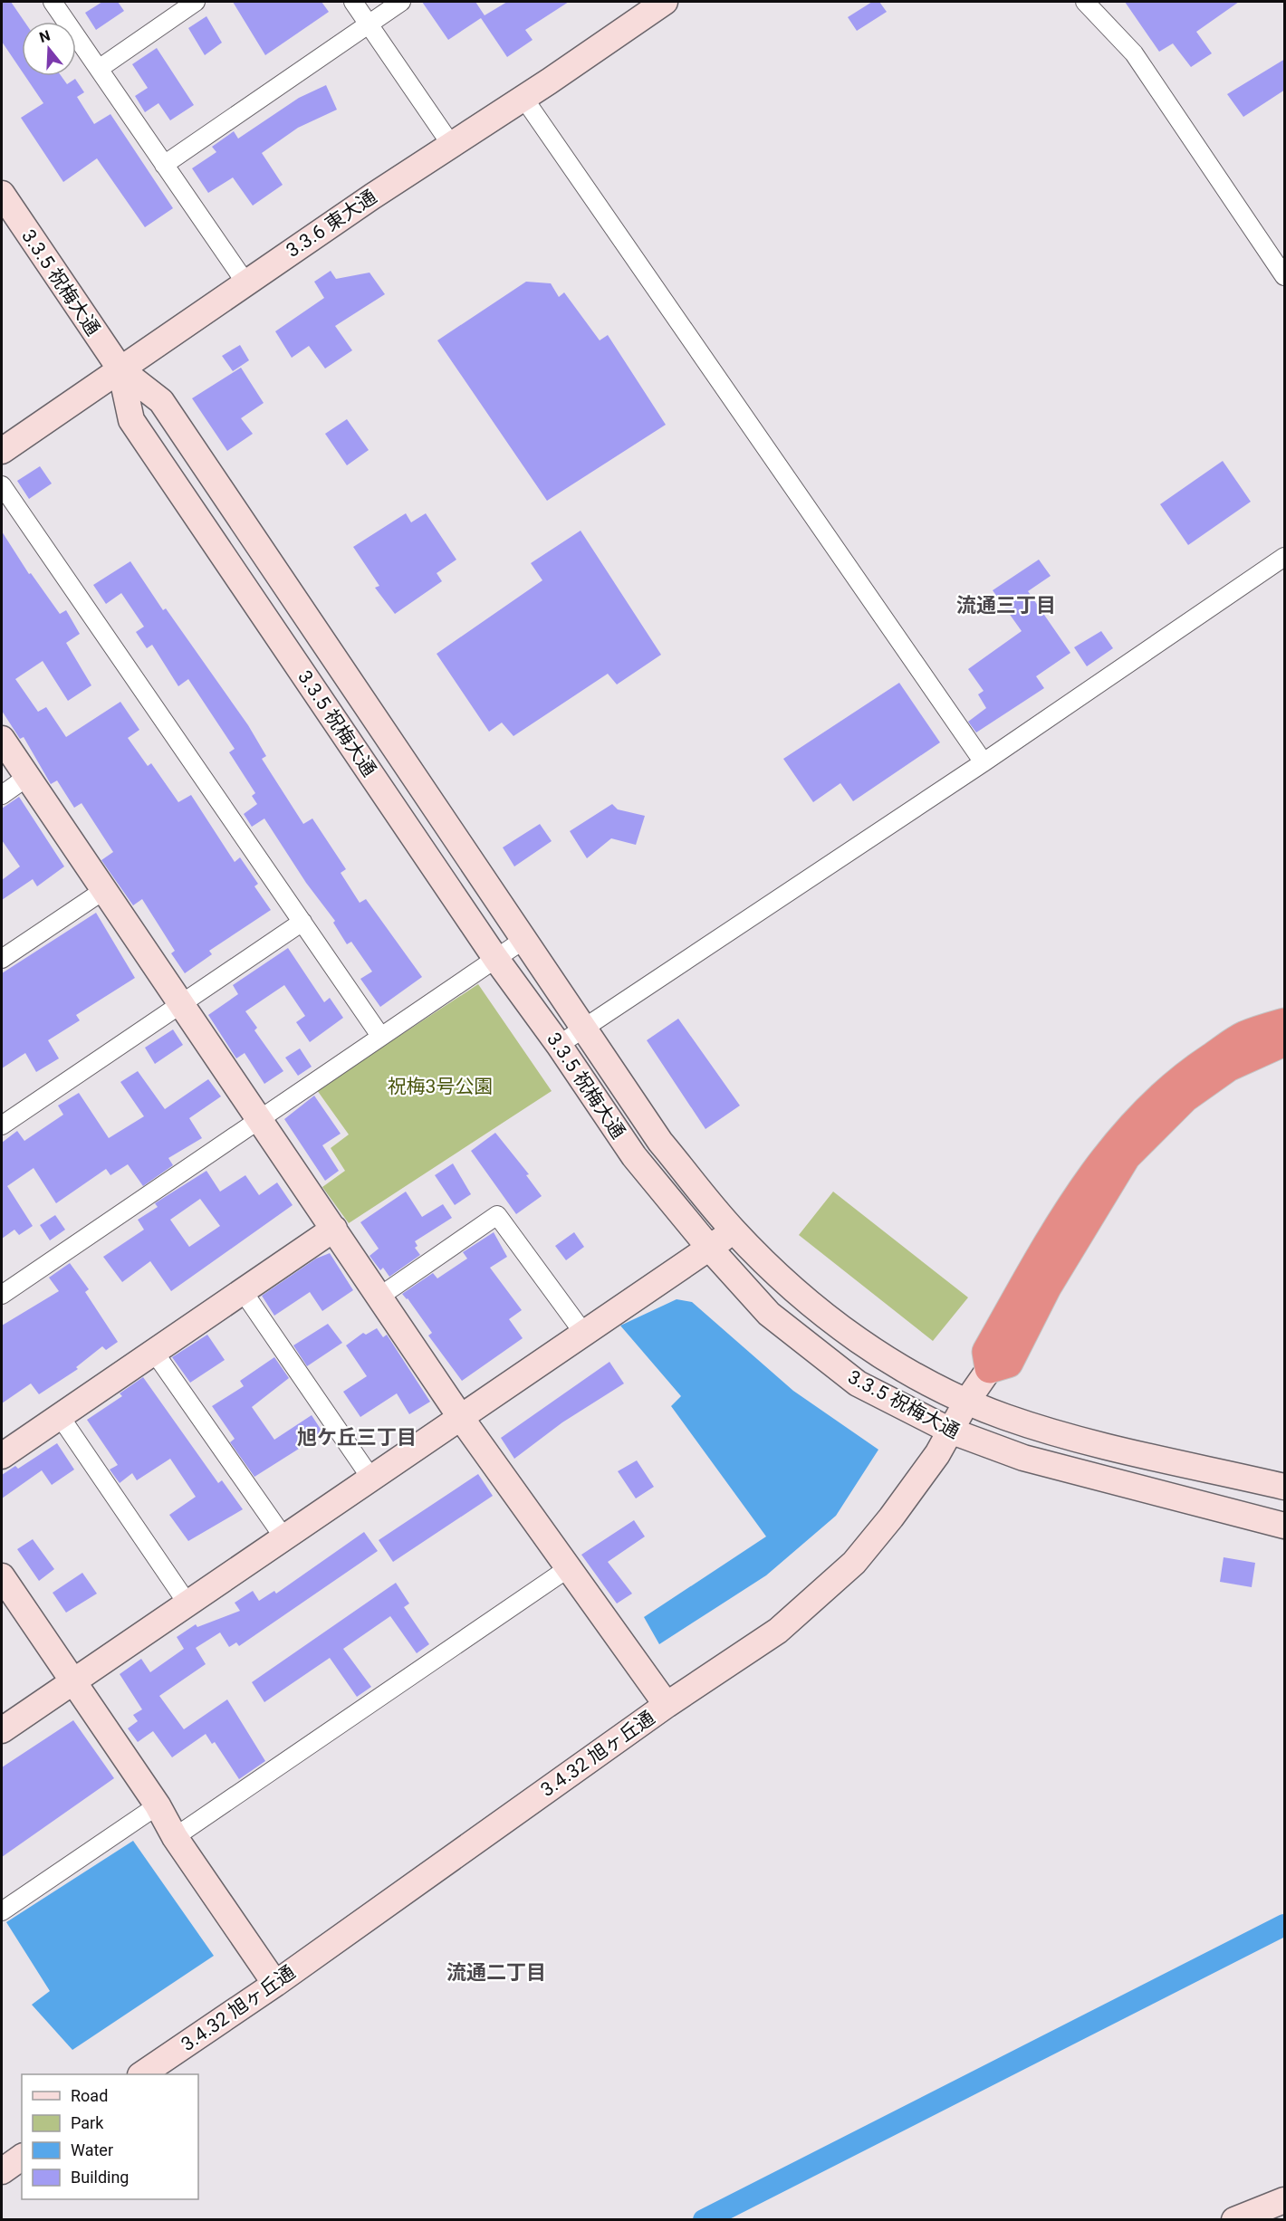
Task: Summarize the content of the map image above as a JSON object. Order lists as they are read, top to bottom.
{
  "streets": {
    "street": ["3.3.6 東大通", "3.3.5 祝梅大通", "3.4.32 旭ヶ丘通"]
  },
  "crossings": [
    ["3.3.6 東大通", "3.3.5 祝梅大通"],
    ["3.3.5 祝梅大通", "3.4.32 旭ヶ丘通"]
  ],
  "districts": ["流通三丁目", "旭ケ丘三丁目", "流通二丁目"],
  "parks": ["祝梅3号公園"],
  "legend": [
    "Road",
    "Park",
    "Water",
    "Building"
  ],
  "north": "top"
}
